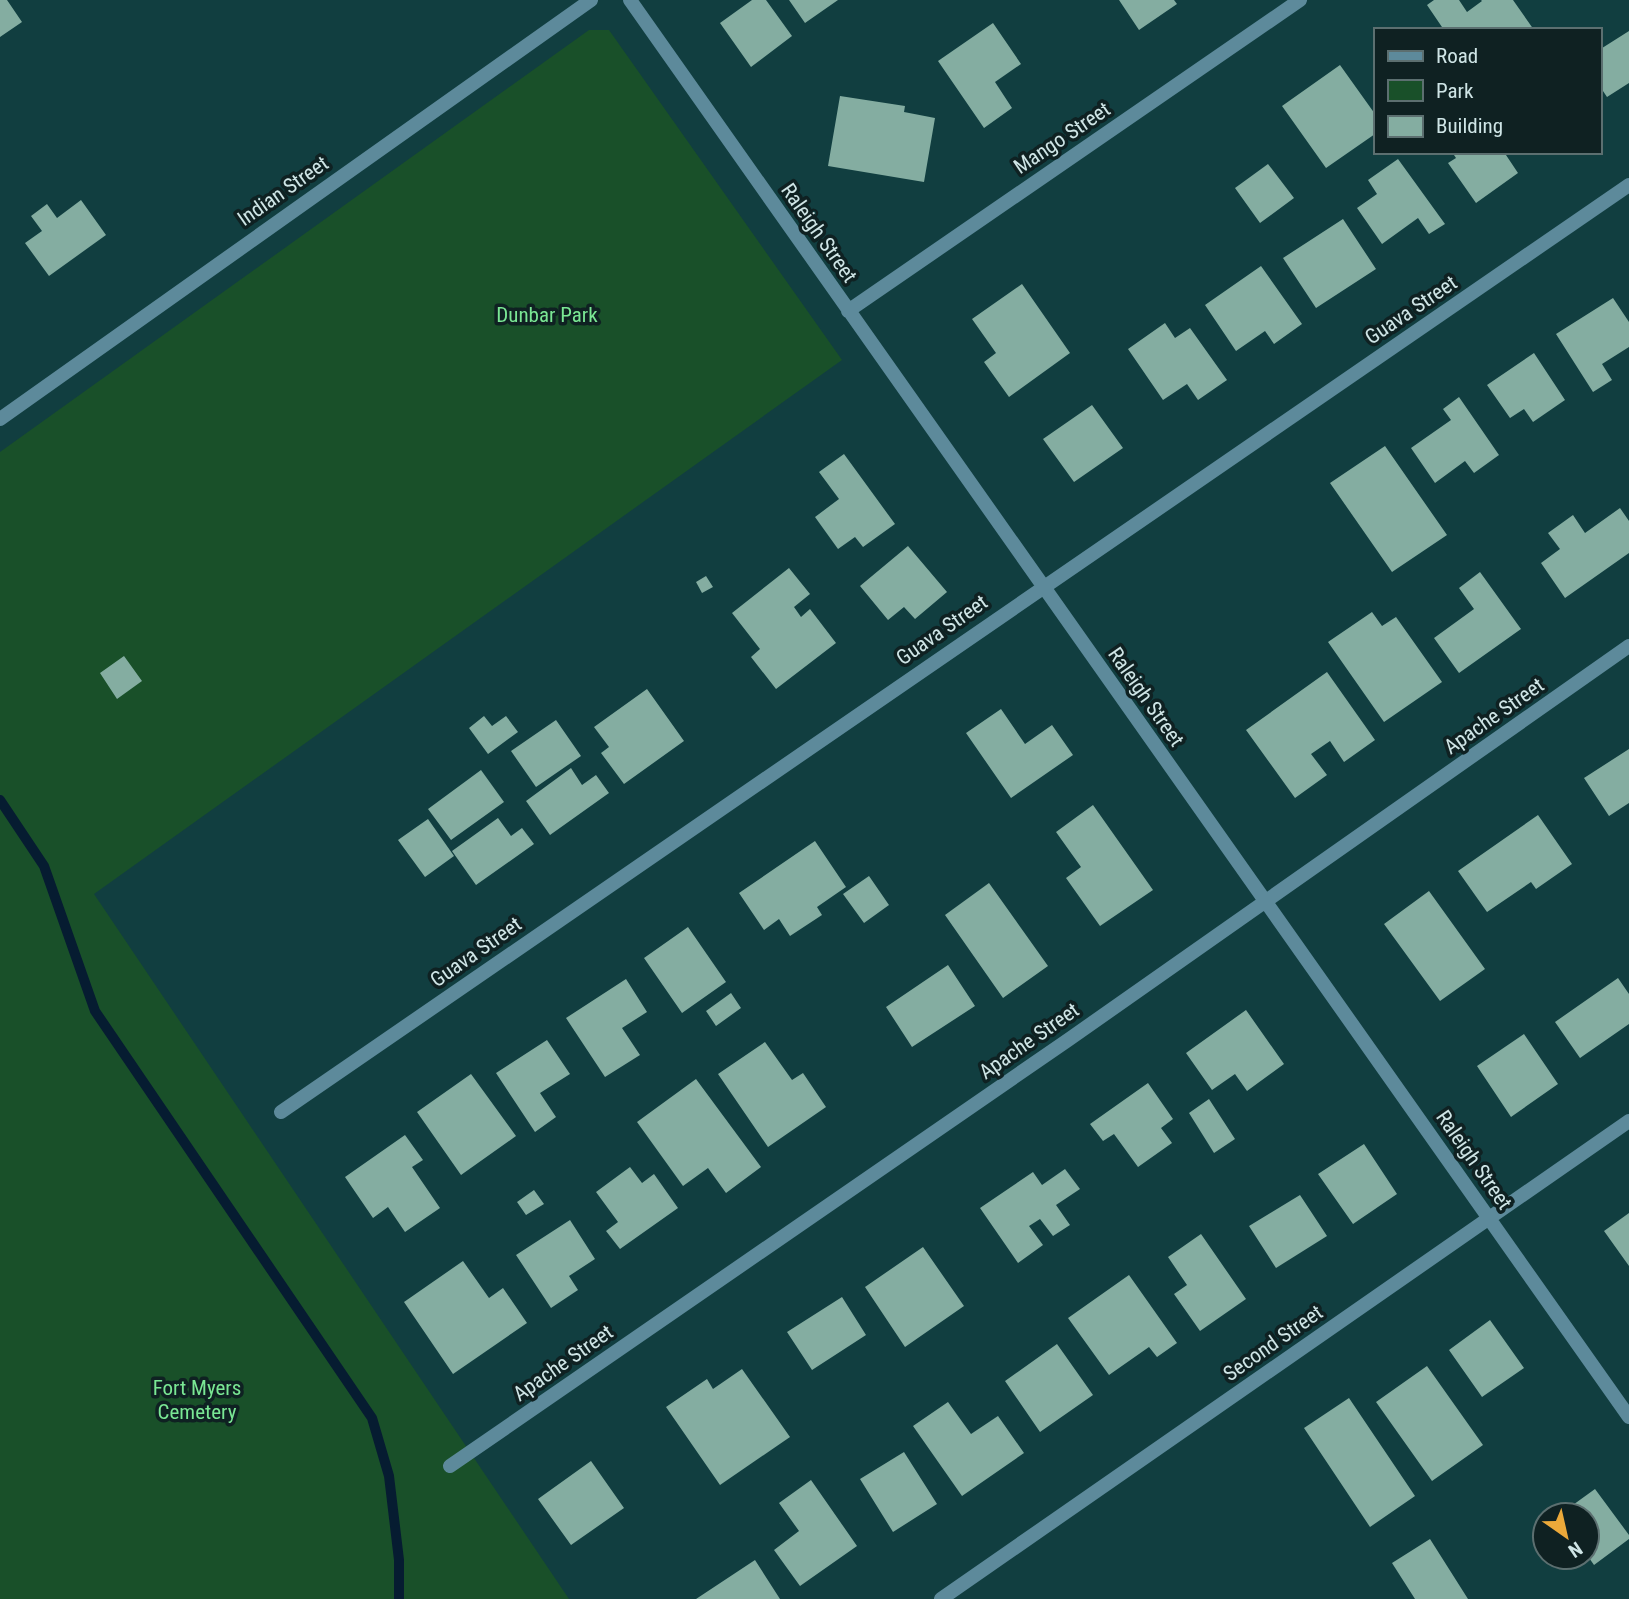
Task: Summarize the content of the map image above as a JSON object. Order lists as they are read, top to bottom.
{
  "streets": {
    "street": [
      "Mango Street",
      "Indian Street",
      "Raleigh Street",
      "Guava Street",
      "Apache Street",
      "Second Street"
    ]
  },
  "crossings": [
    ["Mango Street", "Raleigh Street"],
    ["Raleigh Street", "Guava Street"],
    ["Raleigh Street", "Apache Street"],
    ["Raleigh Street", "Second Street"]
  ],
  "parks": ["Dunbar Park", "Fort Myers Cemetery"],
  "legend": ["Road", "Park", "Building"],
  "north": "bottom right"
}
